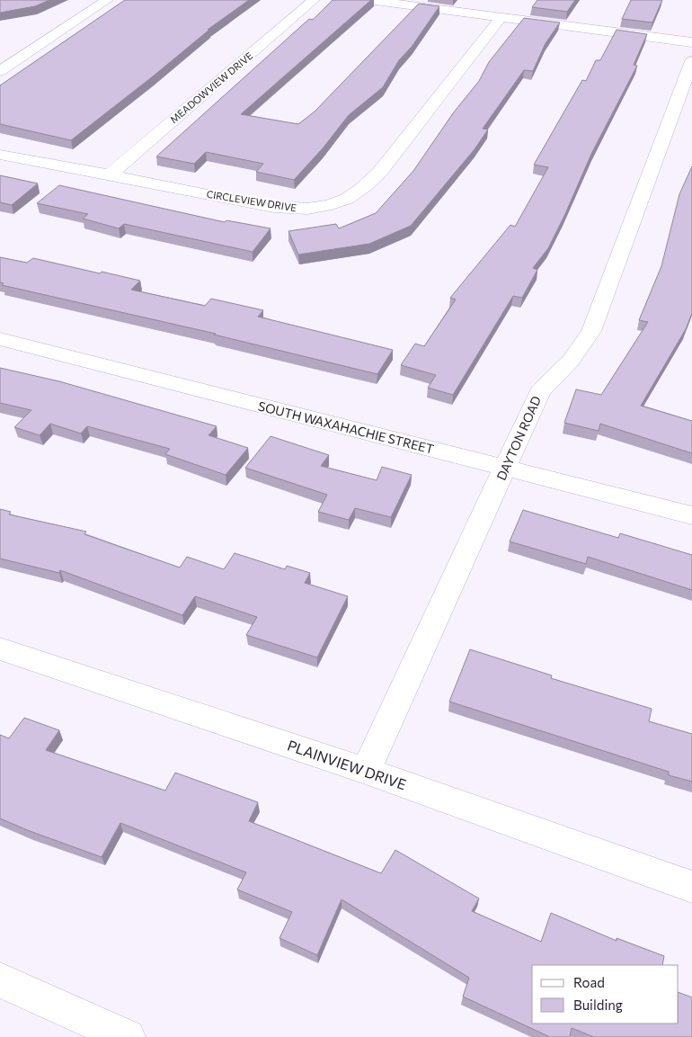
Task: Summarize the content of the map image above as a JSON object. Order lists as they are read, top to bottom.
{
  "streets": {
    "street": [
      "MEADOWVIEW DRIVE",
      "CIRCLEVIEW DRIVE",
      "SOUTH WAXAHACHIE STREET",
      "DAYTON ROAD",
      "PLAINVIEW DRIVE"
    ]
  },
  "crossings": [
    ["MEADOWVIEW DRIVE", "CIRCLEVIEW DRIVE"],
    ["SOUTH WAXAHACHIE STREET", "DAYTON ROAD"],
    ["DAYTON ROAD", "PLAINVIEW DRIVE"]
  ],
  "legend": ["Road", "Building"]
}
